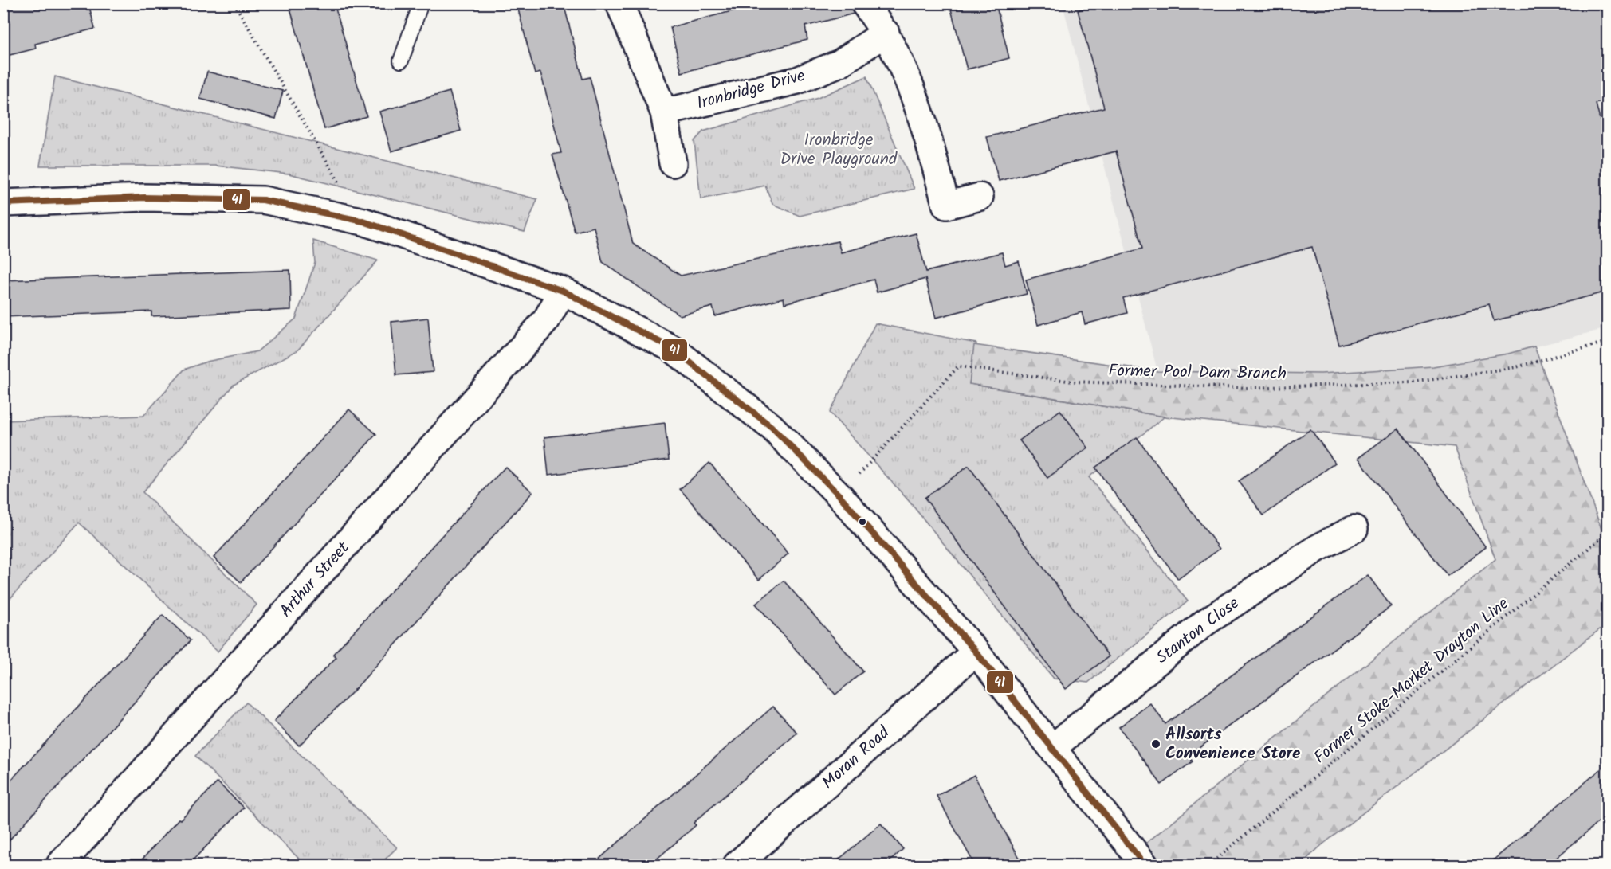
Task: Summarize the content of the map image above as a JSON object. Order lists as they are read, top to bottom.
{
  "streets": {
    "street": [
      "Ironbridge Drive",
      "Arthur Street",
      "Stanton Close",
      "Moran Road"
    ],
    "path": ["Former Pool Dam Branch", "Former Stoke-Market Drayton Line"]
  },
  "parks": ["Ironbridge Drive Playground"],
  "places": ["Allsorts Convenience Store"],
  "lines": ["transit line 41"]
}
